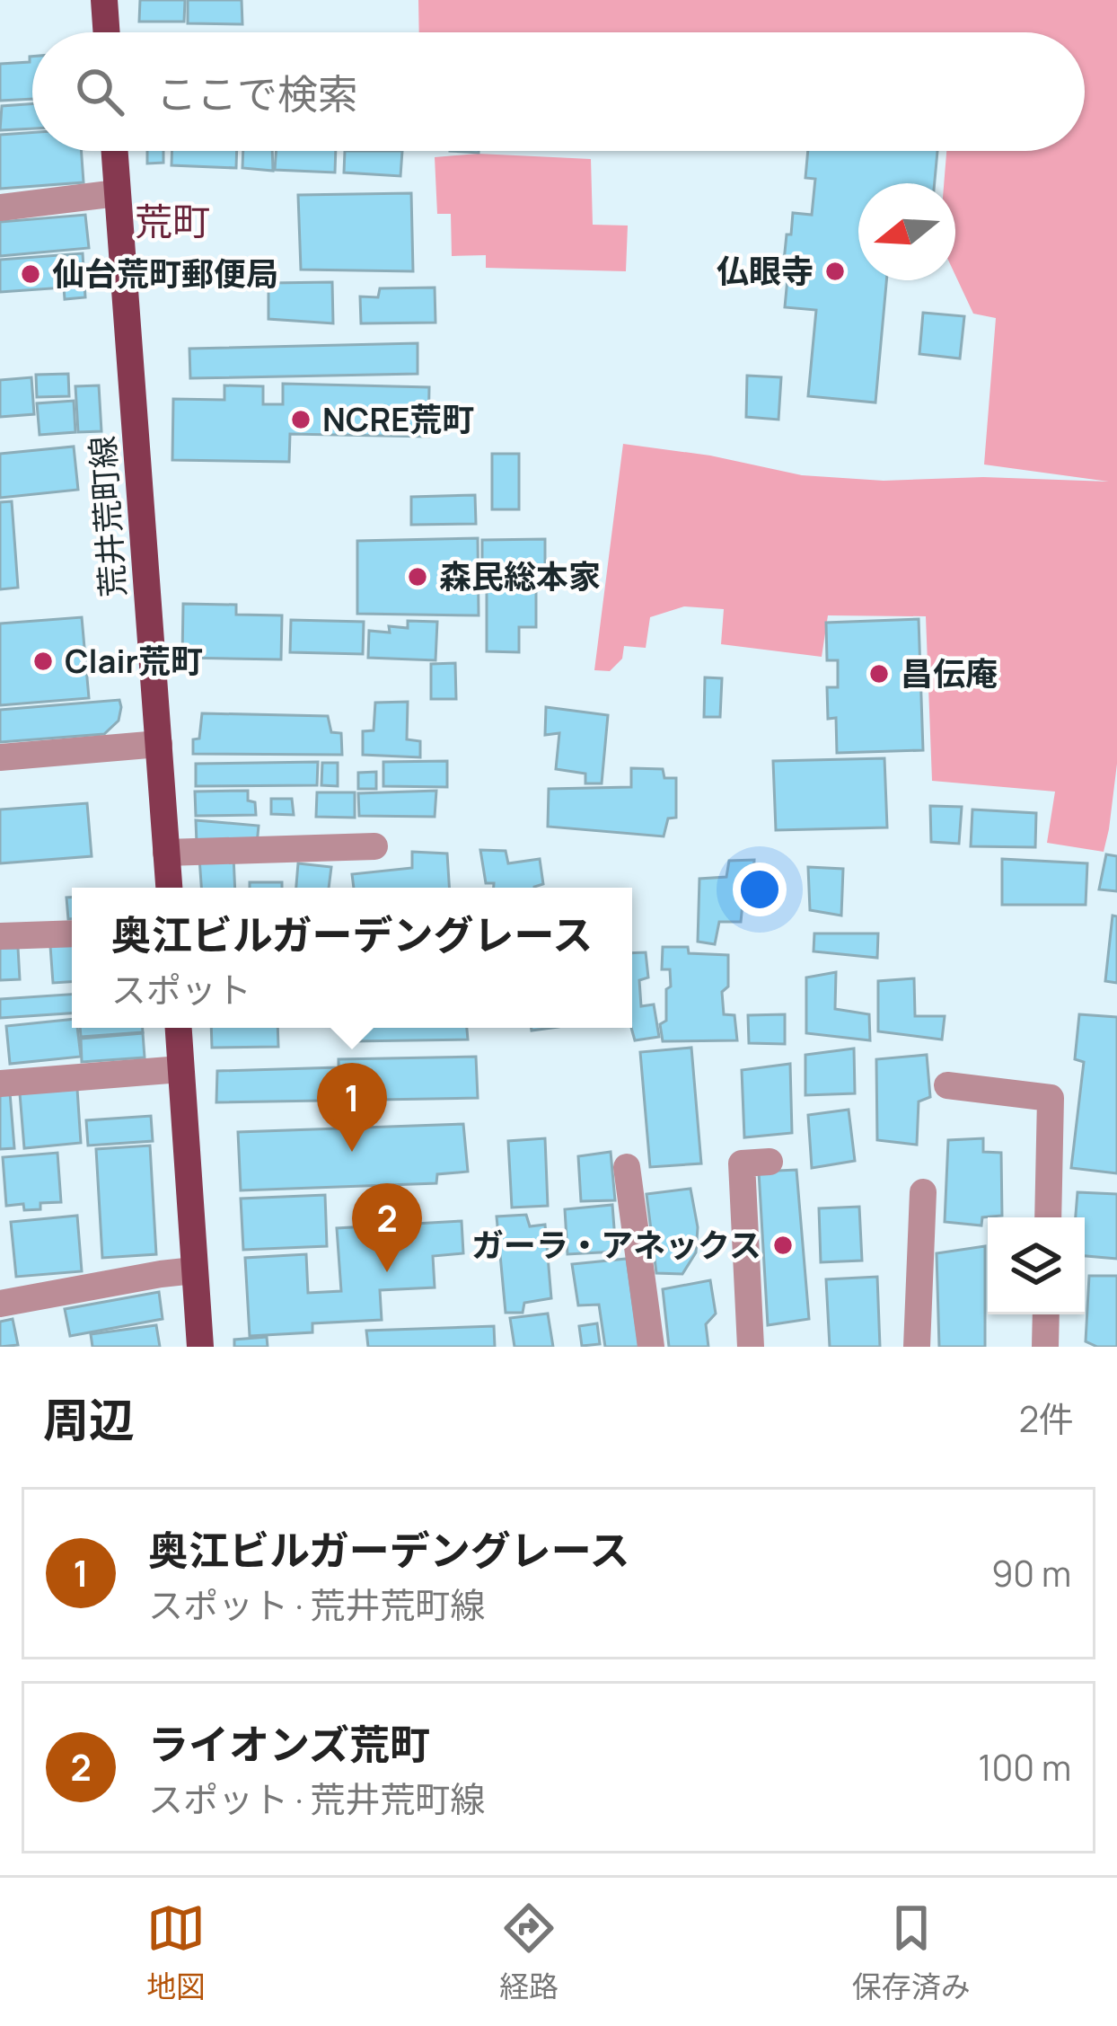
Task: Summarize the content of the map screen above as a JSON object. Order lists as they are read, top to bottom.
{
  "streets": {
    "main road": ["荒井荒町線"]
  },
  "districts": ["荒町"],
  "places": [
    "仏眼寺",
    "仙台荒町郵便局",
    "NCRE荒町",
    "森民総本家",
    "Clair荒町",
    "昌伝庵",
    "ガーラ・アネックス"
  ],
  "north": "left",
  "page": {
    "search": "ここで検索",
    "popup": ["奥江ビルガーデングレース", "スポット"],
    "pins": ["1", "2"],
    "heading": ["周辺", "2件"],
    "list": [
      {
        "mark": "1",
        "name": "奥江ビルガーデングレース",
        "note": "スポット · 荒井荒町線",
        "value": "90 m"
      },
      {
        "mark": "2",
        "name": "ライオンズ荒町",
        "note": "スポット · 荒井荒町線",
        "value": "100 m"
      }
    ],
    "nav": ["地図", "経路", "保存済み"]
  }
}
